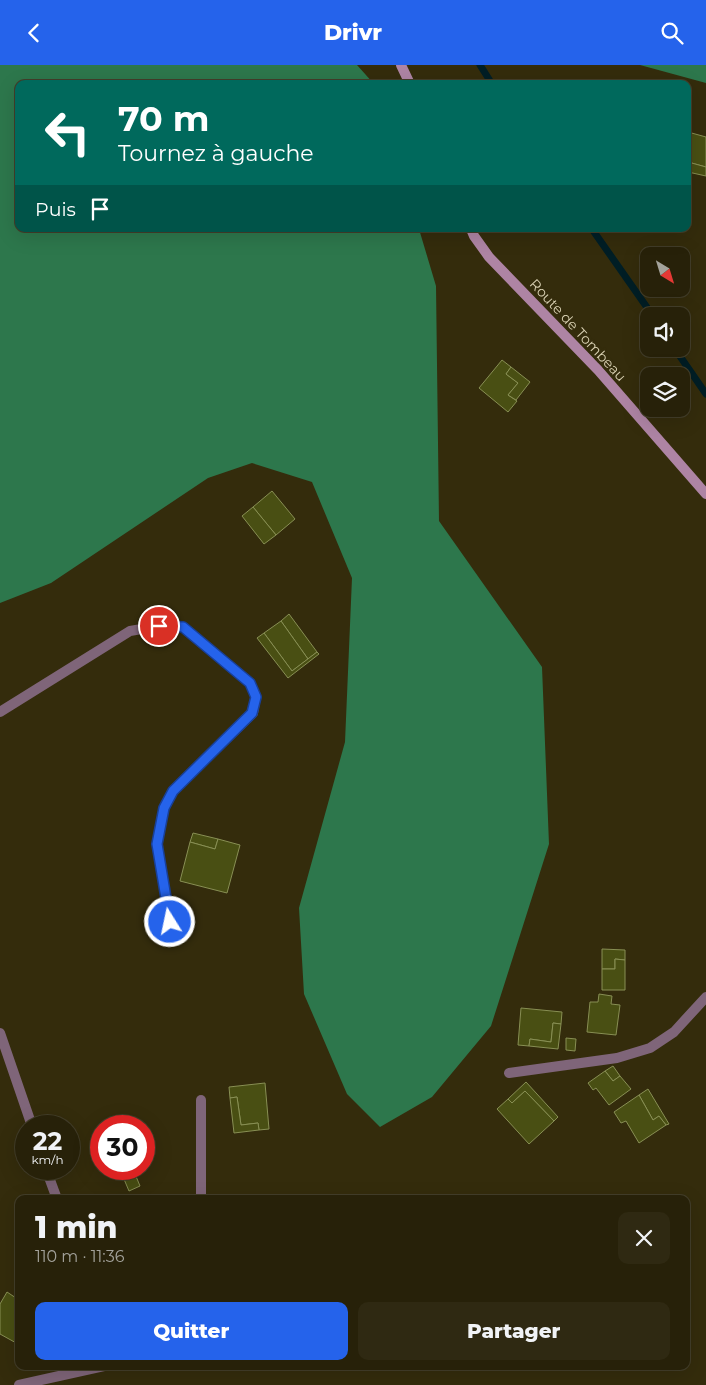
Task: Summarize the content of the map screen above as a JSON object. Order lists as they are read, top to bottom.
{
  "streets": {
    "main road": ["Route de Tombeau"]
  },
  "north": "bottom right",
  "page": {
    "header": "Drivr",
    "turn": ["70 m", "Tournez à gauche"],
    "then": "Puis",
    "speed": "22 km/h",
    "limit": "30",
    "heading": ["1 min", "110 m · 11:36"],
    "buttons": ["Quitter", "Partager"]
  }
}
